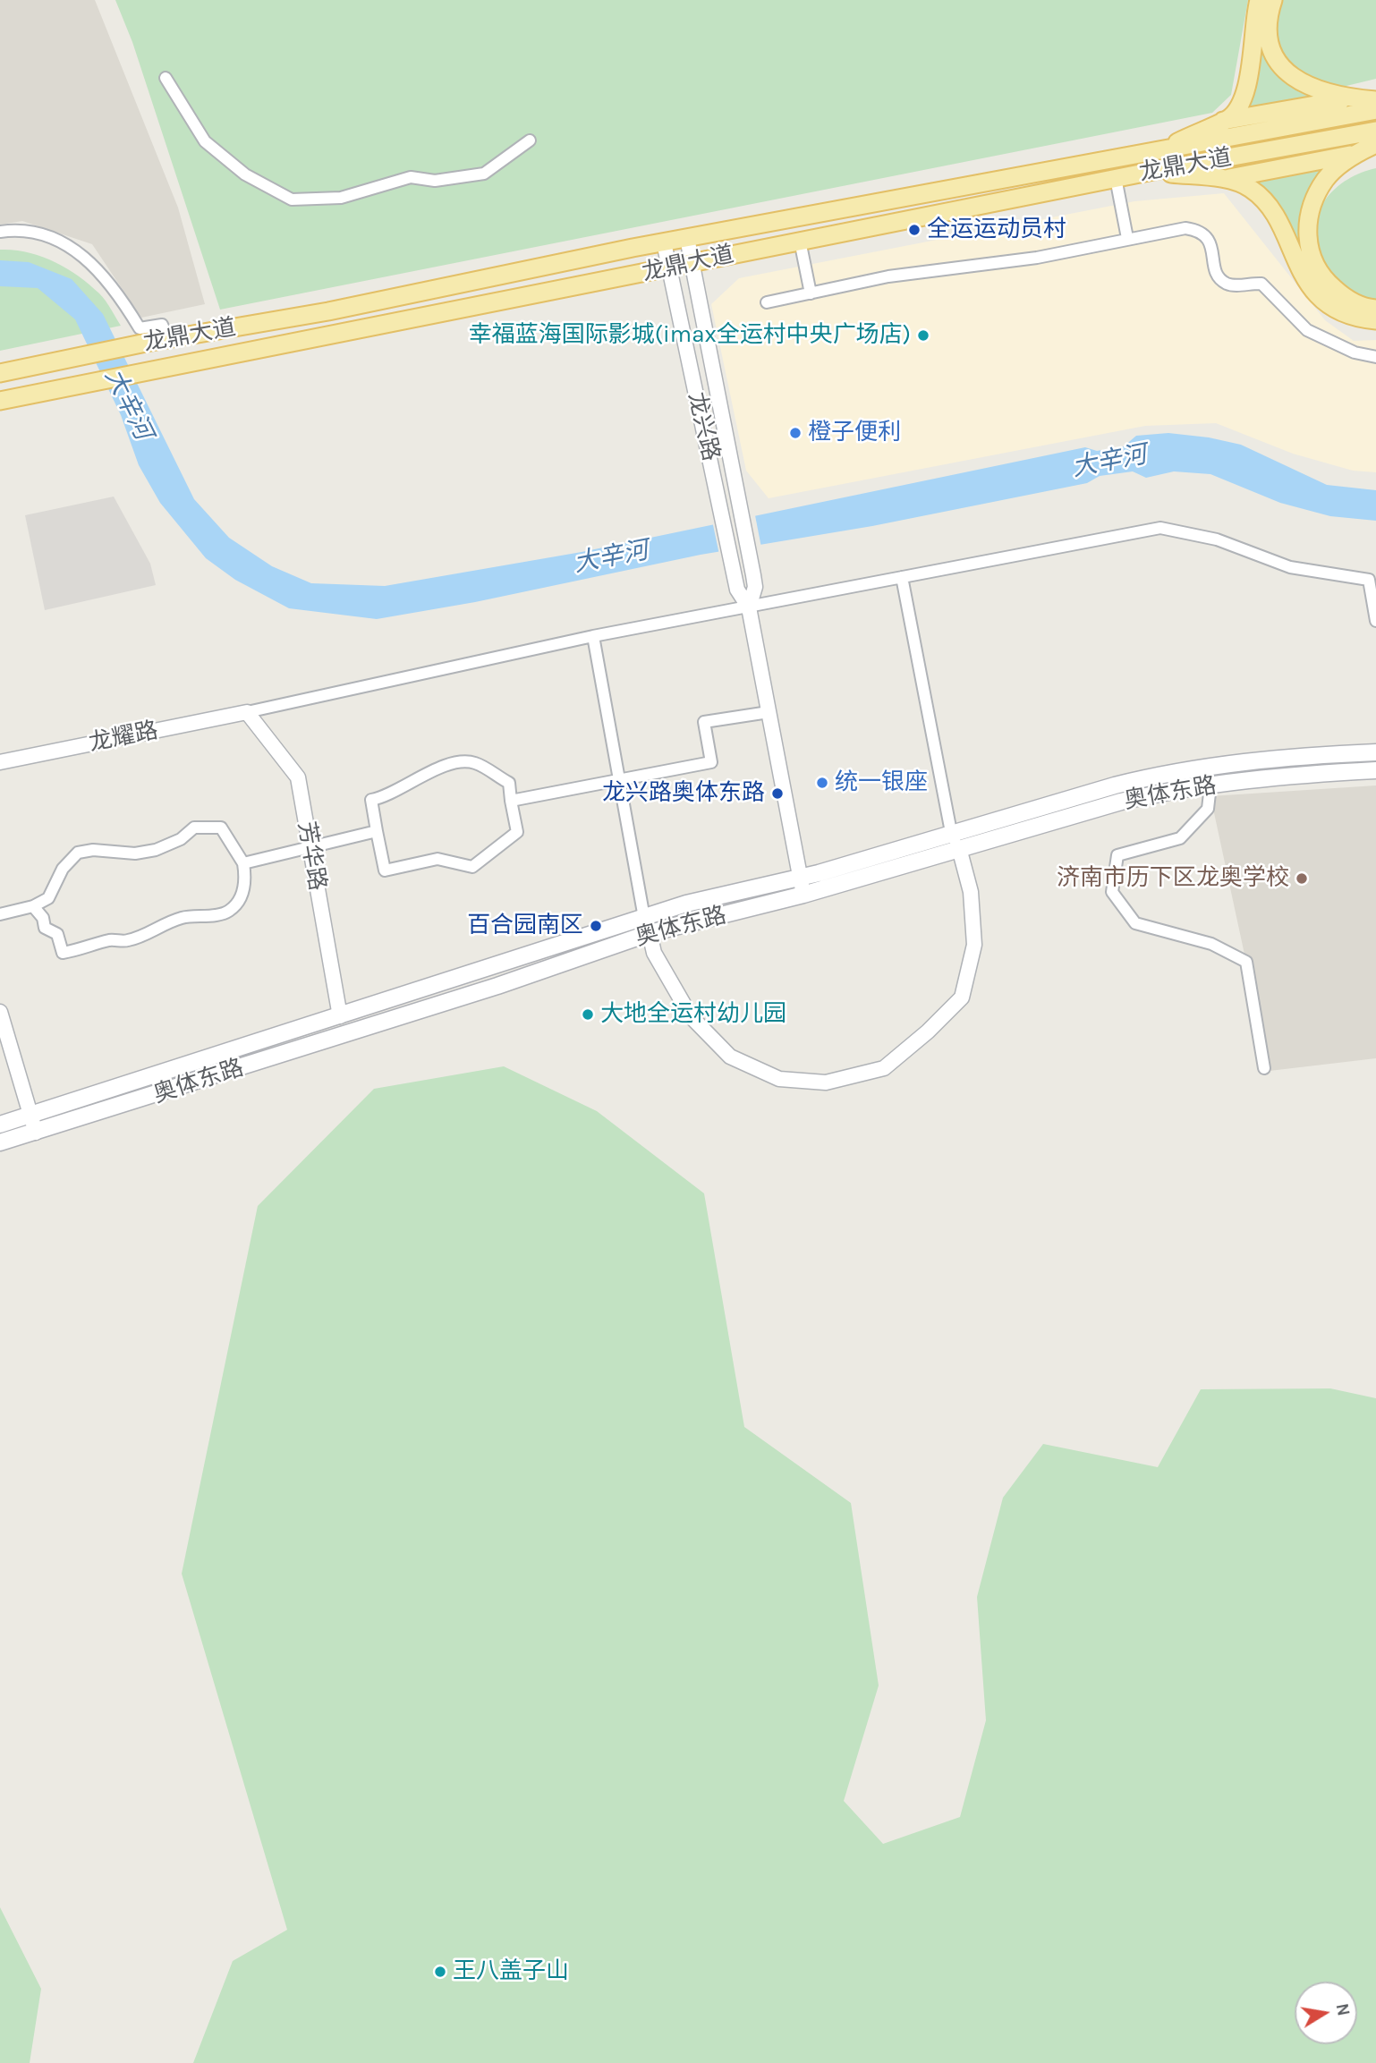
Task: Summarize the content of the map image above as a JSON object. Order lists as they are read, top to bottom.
{
  "streets": {
    "main road": ["龙鼎大道", "奥体东路"],
    "street": ["龙兴路", "龙耀路", "芳华路"]
  },
  "crossings": [
    ["龙鼎大道", "龙兴路"],
    ["龙兴路", "奥体东路"],
    ["龙耀路", "芳华路"]
  ],
  "water": ["大辛河"],
  "places": [
    "全运运动员村",
    "幸福蓝海国际影城(imax全运村中央广场店)",
    "橙子便利",
    "统一银座",
    "龙兴路奥体东路",
    "济南市历下区龙奥学校",
    "百合园南区",
    "大地全运村幼儿园",
    "王八盖子山"
  ],
  "north": "right"
}
